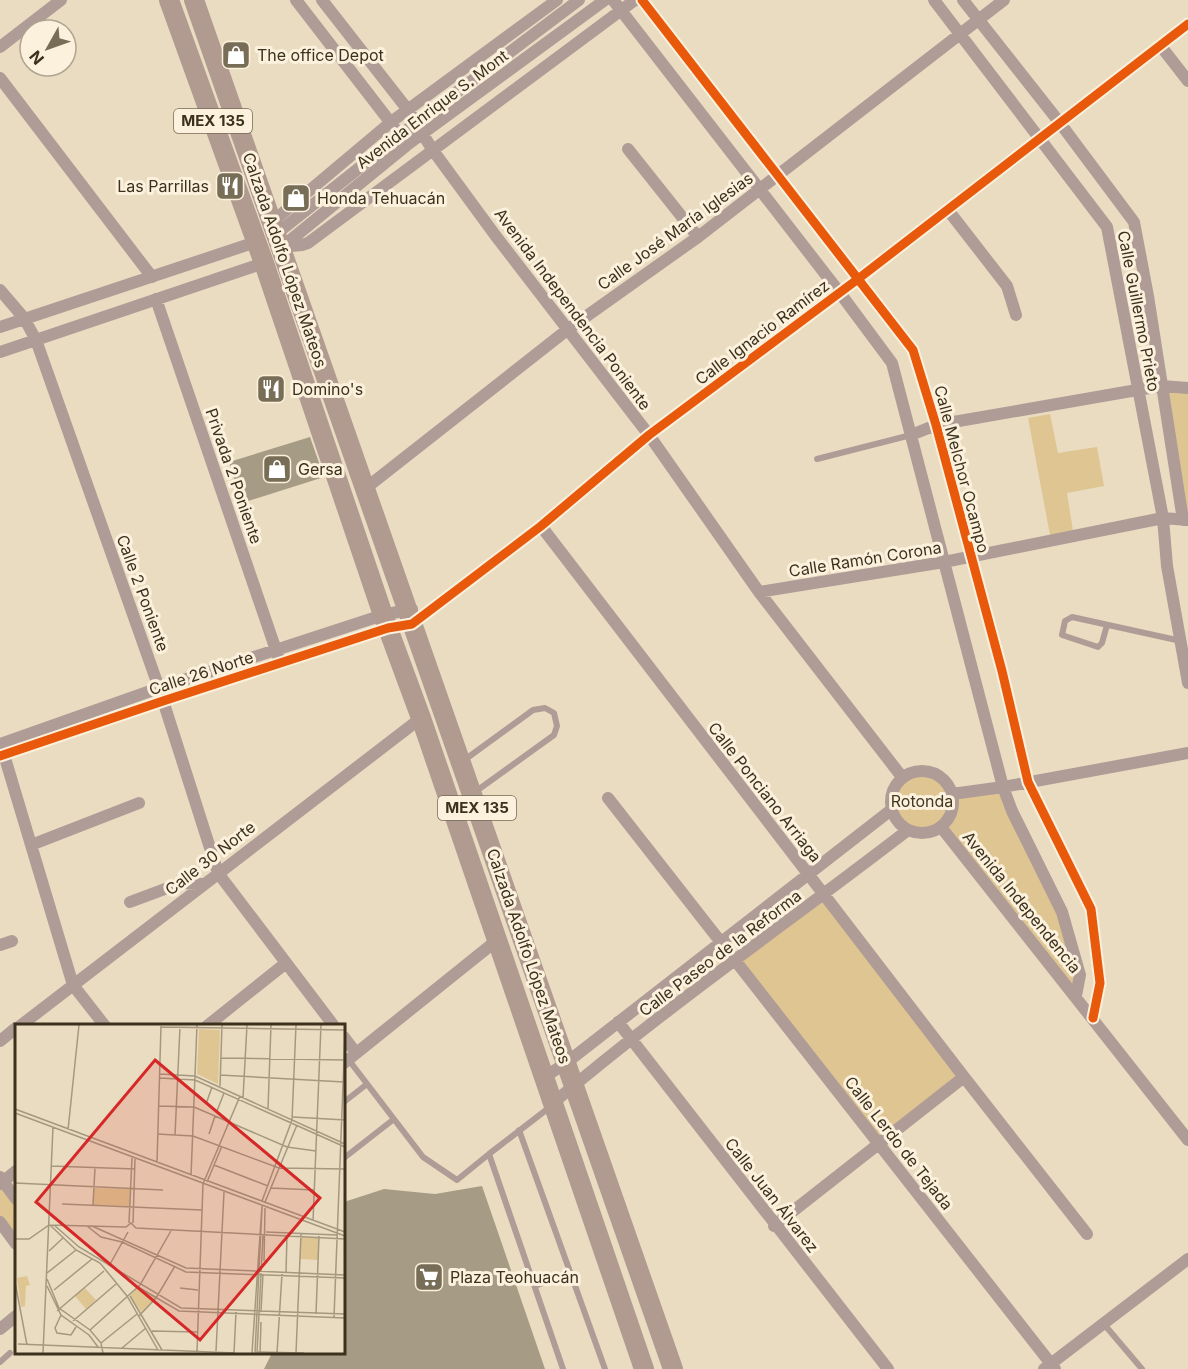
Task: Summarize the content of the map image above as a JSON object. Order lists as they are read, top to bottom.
{
  "streets": {
    "main road": ["MEX 135", "Calzada Adolfo López Mateos"],
    "street": [
      "Avenida Enrique S. Mont",
      "Calle José María Iglesias",
      "Avenida Independencia Poniente",
      "Calle Guillermo Prieto",
      "Calle Ignacio Ramírez",
      "Calle Melchor Ocampo",
      "Privada 2 Poniente",
      "Calle Ramón Corona",
      "Calle 2 Poniente",
      "Calle 26 Norte",
      "Calle Ponciano Arriaga",
      "Calle 30 Norte",
      "Avenida Independencia",
      "Calle Paseo de la Reforma",
      "Calle Lerdo de Tejada",
      "Calle Juan Álvarez"
    ]
  },
  "crossings": [
    ["Avenida Enrique S. Mont", "Calzada Adolfo López Mateos"],
    ["Avenida Enrique S. Mont", "Avenida Independencia Poniente"],
    ["Calle José María Iglesias", "Calzada Adolfo López Mateos"],
    ["Calle José María Iglesias", "Avenida Independencia Poniente"],
    ["Calle José María Iglesias", "Calle Guillermo Prieto"],
    ["Calle José María Iglesias", "Calle Melchor Ocampo"],
    ["Calzada Adolfo López Mateos", "Calle Ignacio Ramírez"],
    ["Calzada Adolfo López Mateos", "Calle 26 Norte"],
    ["Calzada Adolfo López Mateos", "Calle 30 Norte"],
    ["Calzada Adolfo López Mateos", "Calle Paseo de la Reforma"],
    ["Avenida Independencia Poniente", "Calle Ignacio Ramírez"],
    ["Avenida Independencia Poniente", "Calle Ramón Corona"],
    ["Avenida Independencia Poniente", "Avenida Independencia"],
    ["Avenida Independencia Poniente", "Calle Paseo de la Reforma"],
    ["Calle Guillermo Prieto", "Calle Ignacio Ramírez"],
    ["Calle Guillermo Prieto", "Calle Ramón Corona"],
    ["Calle Ignacio Ramírez", "Calle Melchor Ocampo"],
    ["Calle Ignacio Ramírez", "Calle 26 Norte"],
    ["Calle Ignacio Ramírez", "Calle Ponciano Arriaga"],
    ["Calle Melchor Ocampo", "Calle Ramón Corona"],
    ["Calle Melchor Ocampo", "Avenida Independencia"],
    ["Privada 2 Poniente", "Calle 26 Norte"],
    ["Calle 2 Poniente", "Calle 26 Norte"],
    ["Calle 2 Poniente", "Calle 30 Norte"],
    ["Calle Ponciano Arriaga", "Calle Paseo de la Reforma"],
    ["Avenida Independencia", "Calle Paseo de la Reforma"],
    ["Calle Paseo de la Reforma", "Calle Lerdo de Tejada"],
    ["Calle Paseo de la Reforma", "Calle Juan Álvarez"]
  ],
  "parks": ["Rotonda"],
  "places": {
    "shop": ["The office Depot", "Honda Tehuacán", "Gersa"],
    "restaurant": ["Las Parrillas", "Domino's"],
    "supermarket": ["Plaza Teohuacán"]
  },
  "north": "bottom left"
}
